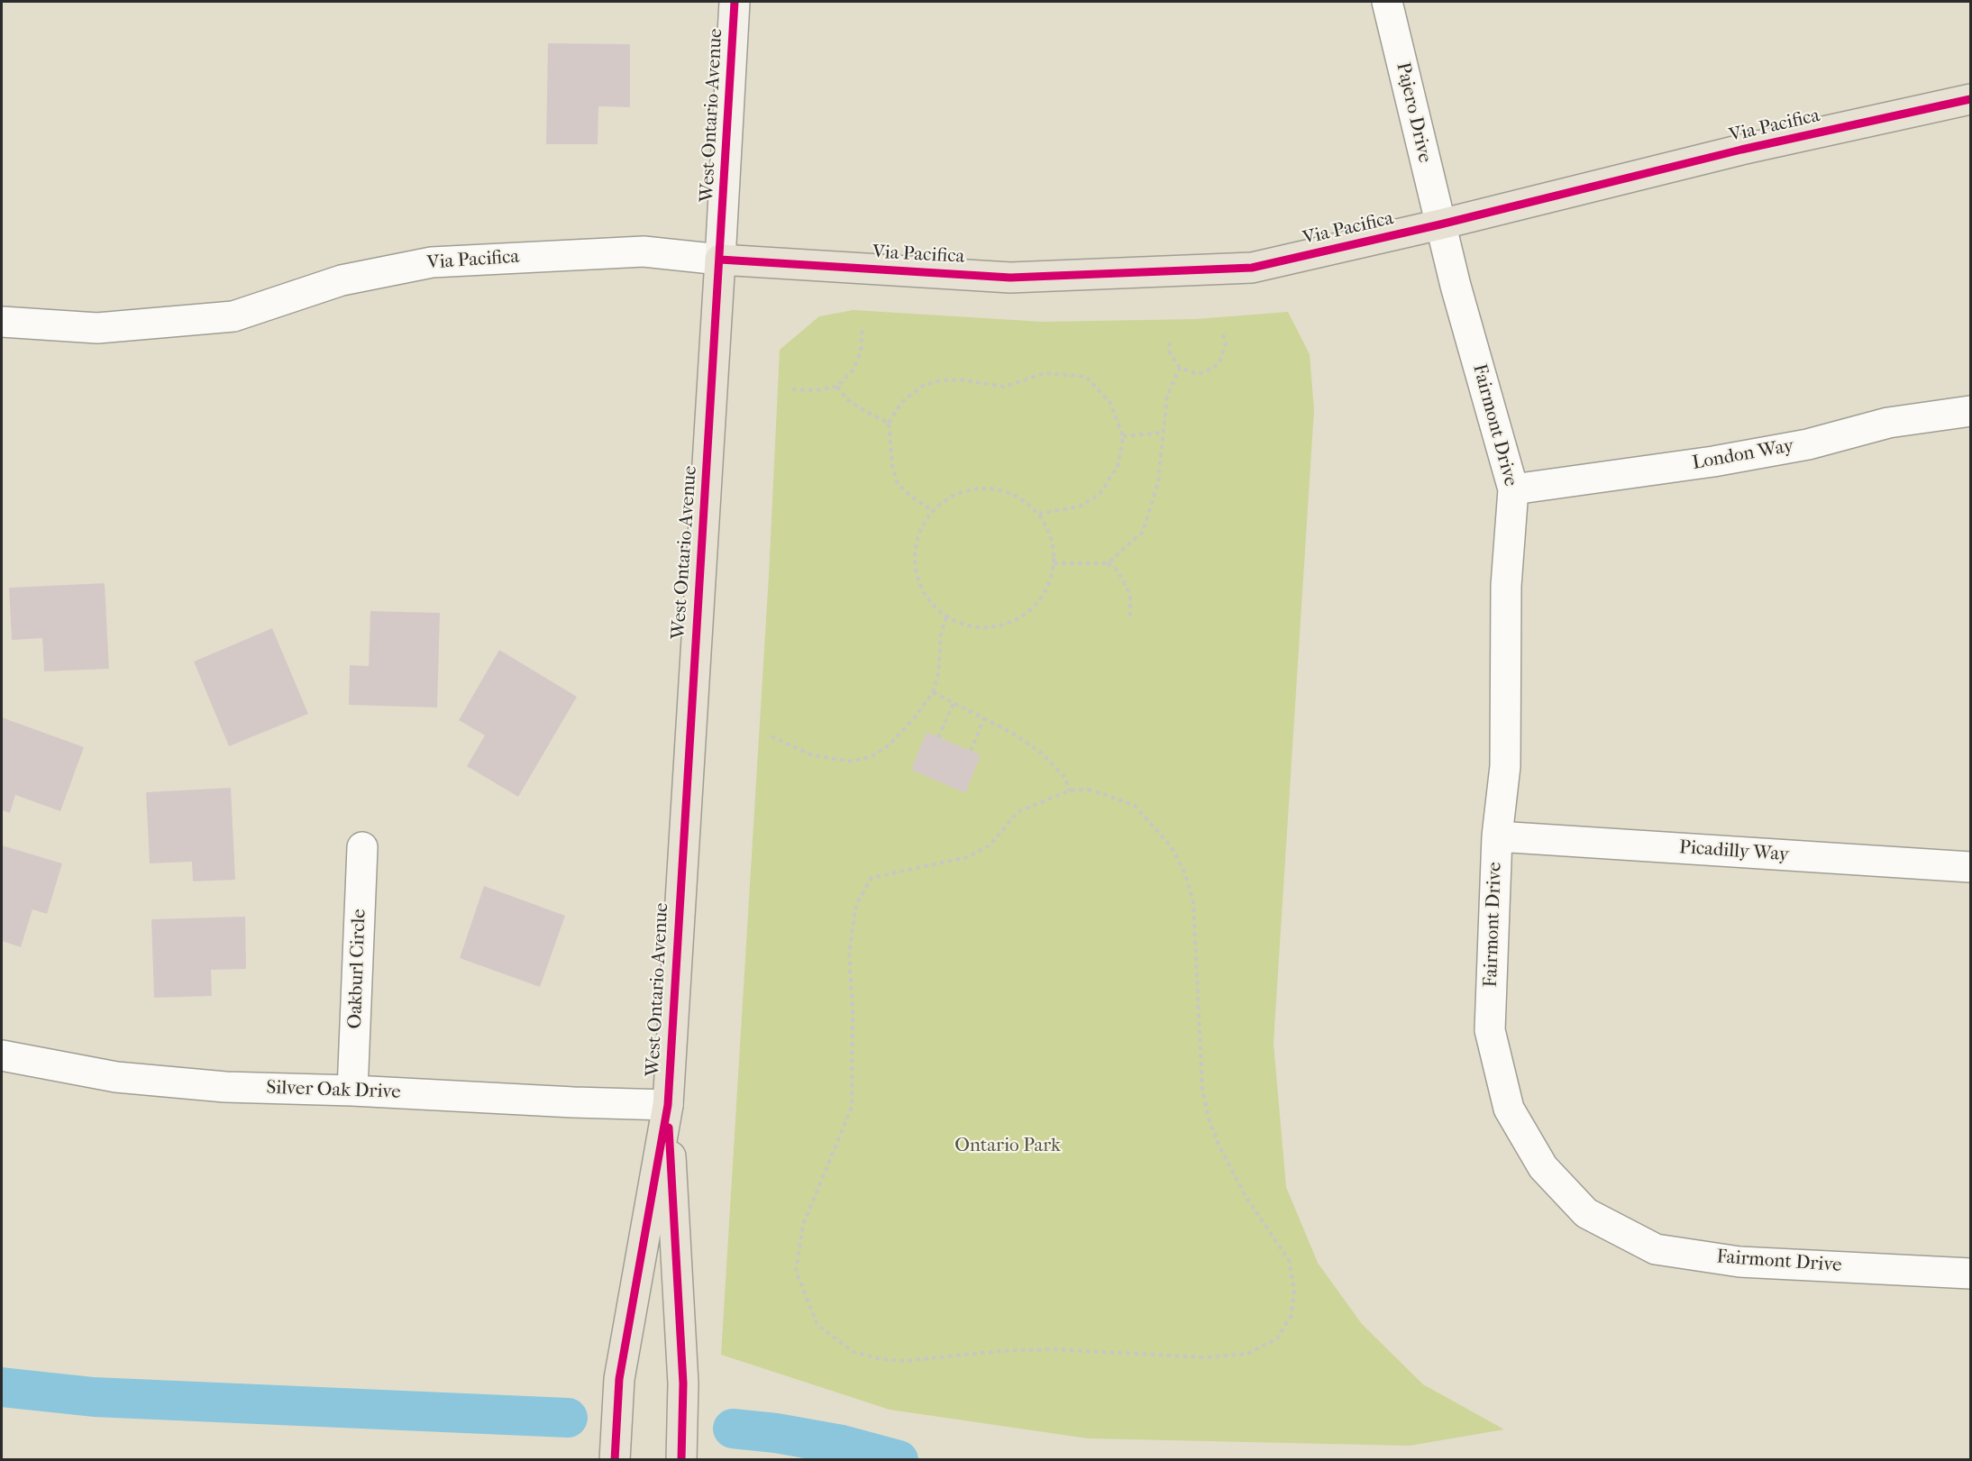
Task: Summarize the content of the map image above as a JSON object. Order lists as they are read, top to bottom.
{
  "streets": {
    "main road": ["West Ontario Avenue", "Via Pacifica"],
    "street": [
      "Pajero Drive",
      "Fairmont Drive",
      "London Way",
      "Picadilly Way",
      "Oakburl Circle",
      "Silver Oak Drive"
    ]
  },
  "crossings": [
    ["Pajero Drive", "Via Pacifica"],
    ["Pajero Drive", "Fairmont Drive"],
    ["West Ontario Avenue", "Via Pacifica"],
    ["West Ontario Avenue", "Silver Oak Drive"],
    ["Via Pacifica", "Fairmont Drive"],
    ["Fairmont Drive", "London Way"],
    ["Fairmont Drive", "Picadilly Way"],
    ["Oakburl Circle", "Silver Oak Drive"]
  ],
  "parks": ["Ontario Park"]
}
